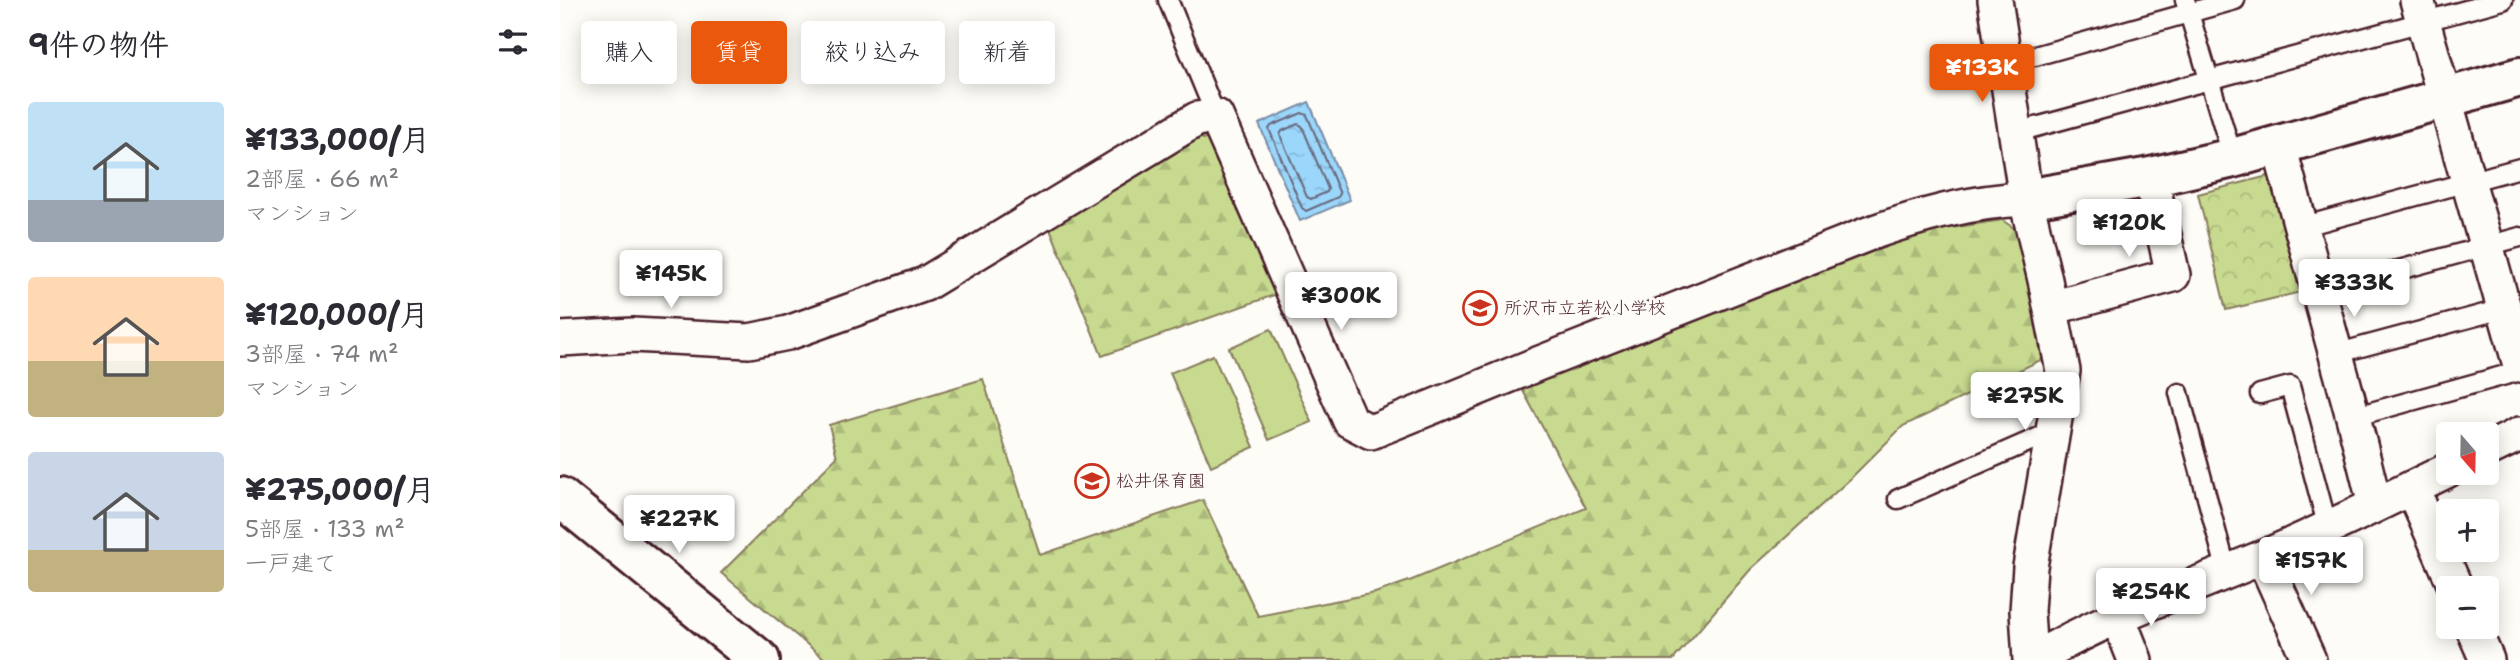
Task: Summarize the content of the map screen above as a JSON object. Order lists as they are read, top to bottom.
{
  "places": {
    "school or university": ["所沢市立若松小学校", "松井保育園"]
  },
  "north": "bottom",
  "page": {
    "heading": "9件の物件",
    "chip": [
      "購入",
      "賃貸",
      "絞り込み",
      "新着"
    ],
    "price": [
      "¥133K",
      "¥120K",
      "¥145K",
      "¥333K",
      "¥300K",
      "¥275K",
      "¥227K",
      "¥157K",
      "¥254K"
    ],
    "list": [
      {
        "name": "¥133,000/月",
        "note": "2部屋 · 66 m² · マンション"
      },
      {
        "name": "¥120,000/月",
        "note": "3部屋 · 74 m² · マンション"
      },
      {
        "name": "¥275,000/月",
        "note": "5部屋 · 133 m² · 一戸建て"
      }
    ],
    "map_buttons": ["+", "−"]
  }
}
